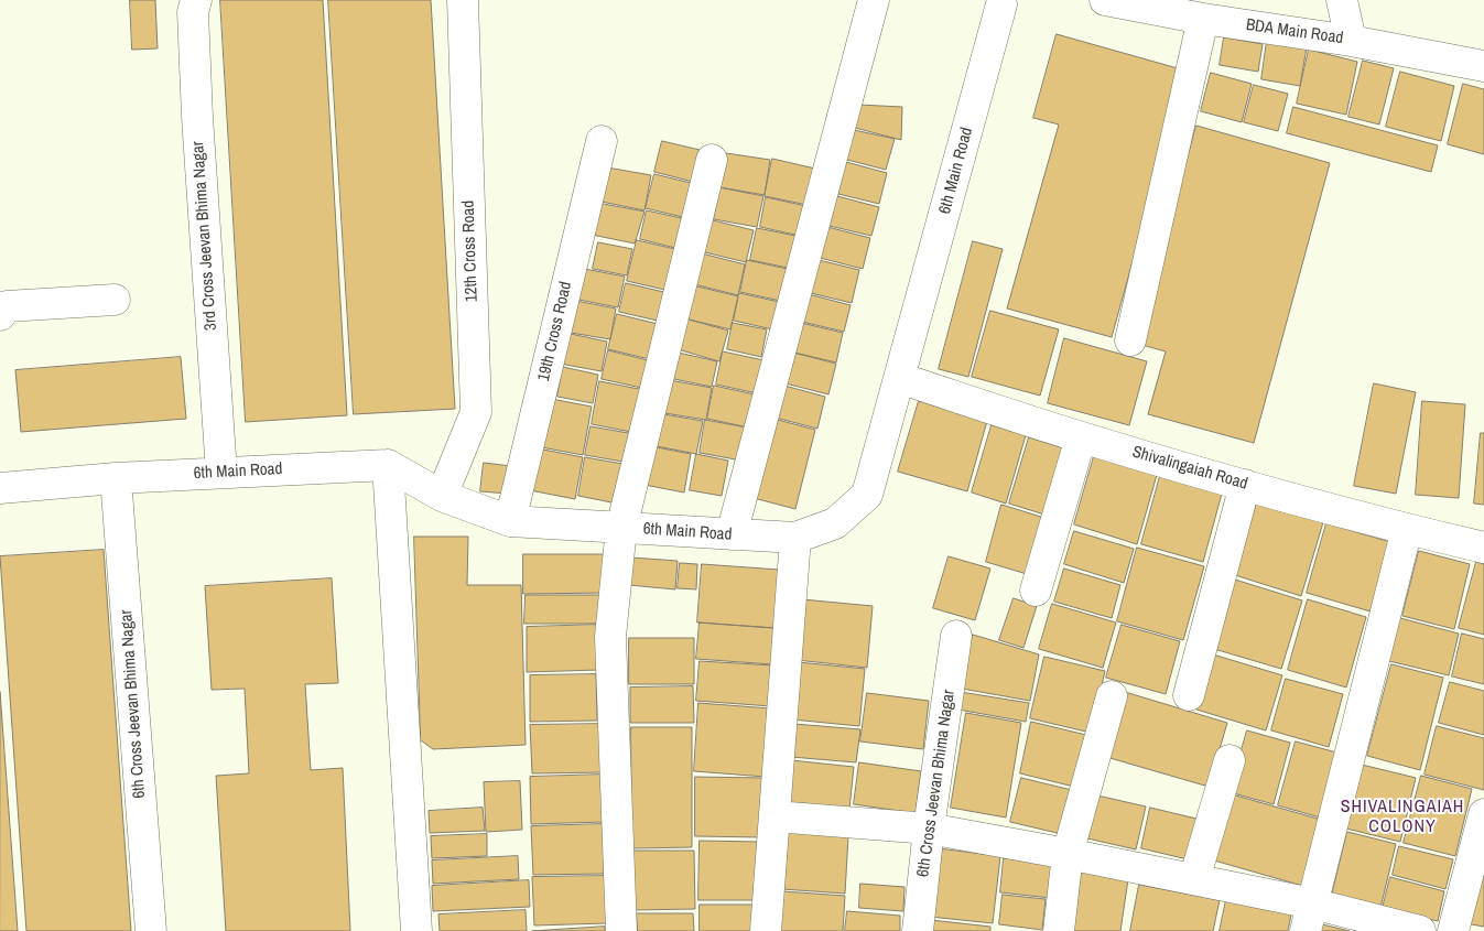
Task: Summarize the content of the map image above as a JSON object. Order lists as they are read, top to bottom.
{
  "streets": {
    "street": [
      "BDA Main Road",
      "6th Main Road",
      "3rd Cross Jeevan Bhima Nagar",
      "12th Cross Road",
      "19th Cross Road",
      "Shivalingaiah Road",
      "6th Cross Jeevan Bhima Nagar"
    ]
  },
  "crossings": [
    ["6th Main Road", "3rd Cross Jeevan Bhima Nagar"],
    ["6th Main Road", "12th Cross Road"],
    ["6th Main Road", "19th Cross Road"],
    ["6th Main Road", "Shivalingaiah Road"],
    ["6th Main Road", "6th Cross Jeevan Bhima Nagar"]
  ],
  "districts": ["SHIVALINGAIAH COLONY"]
}
